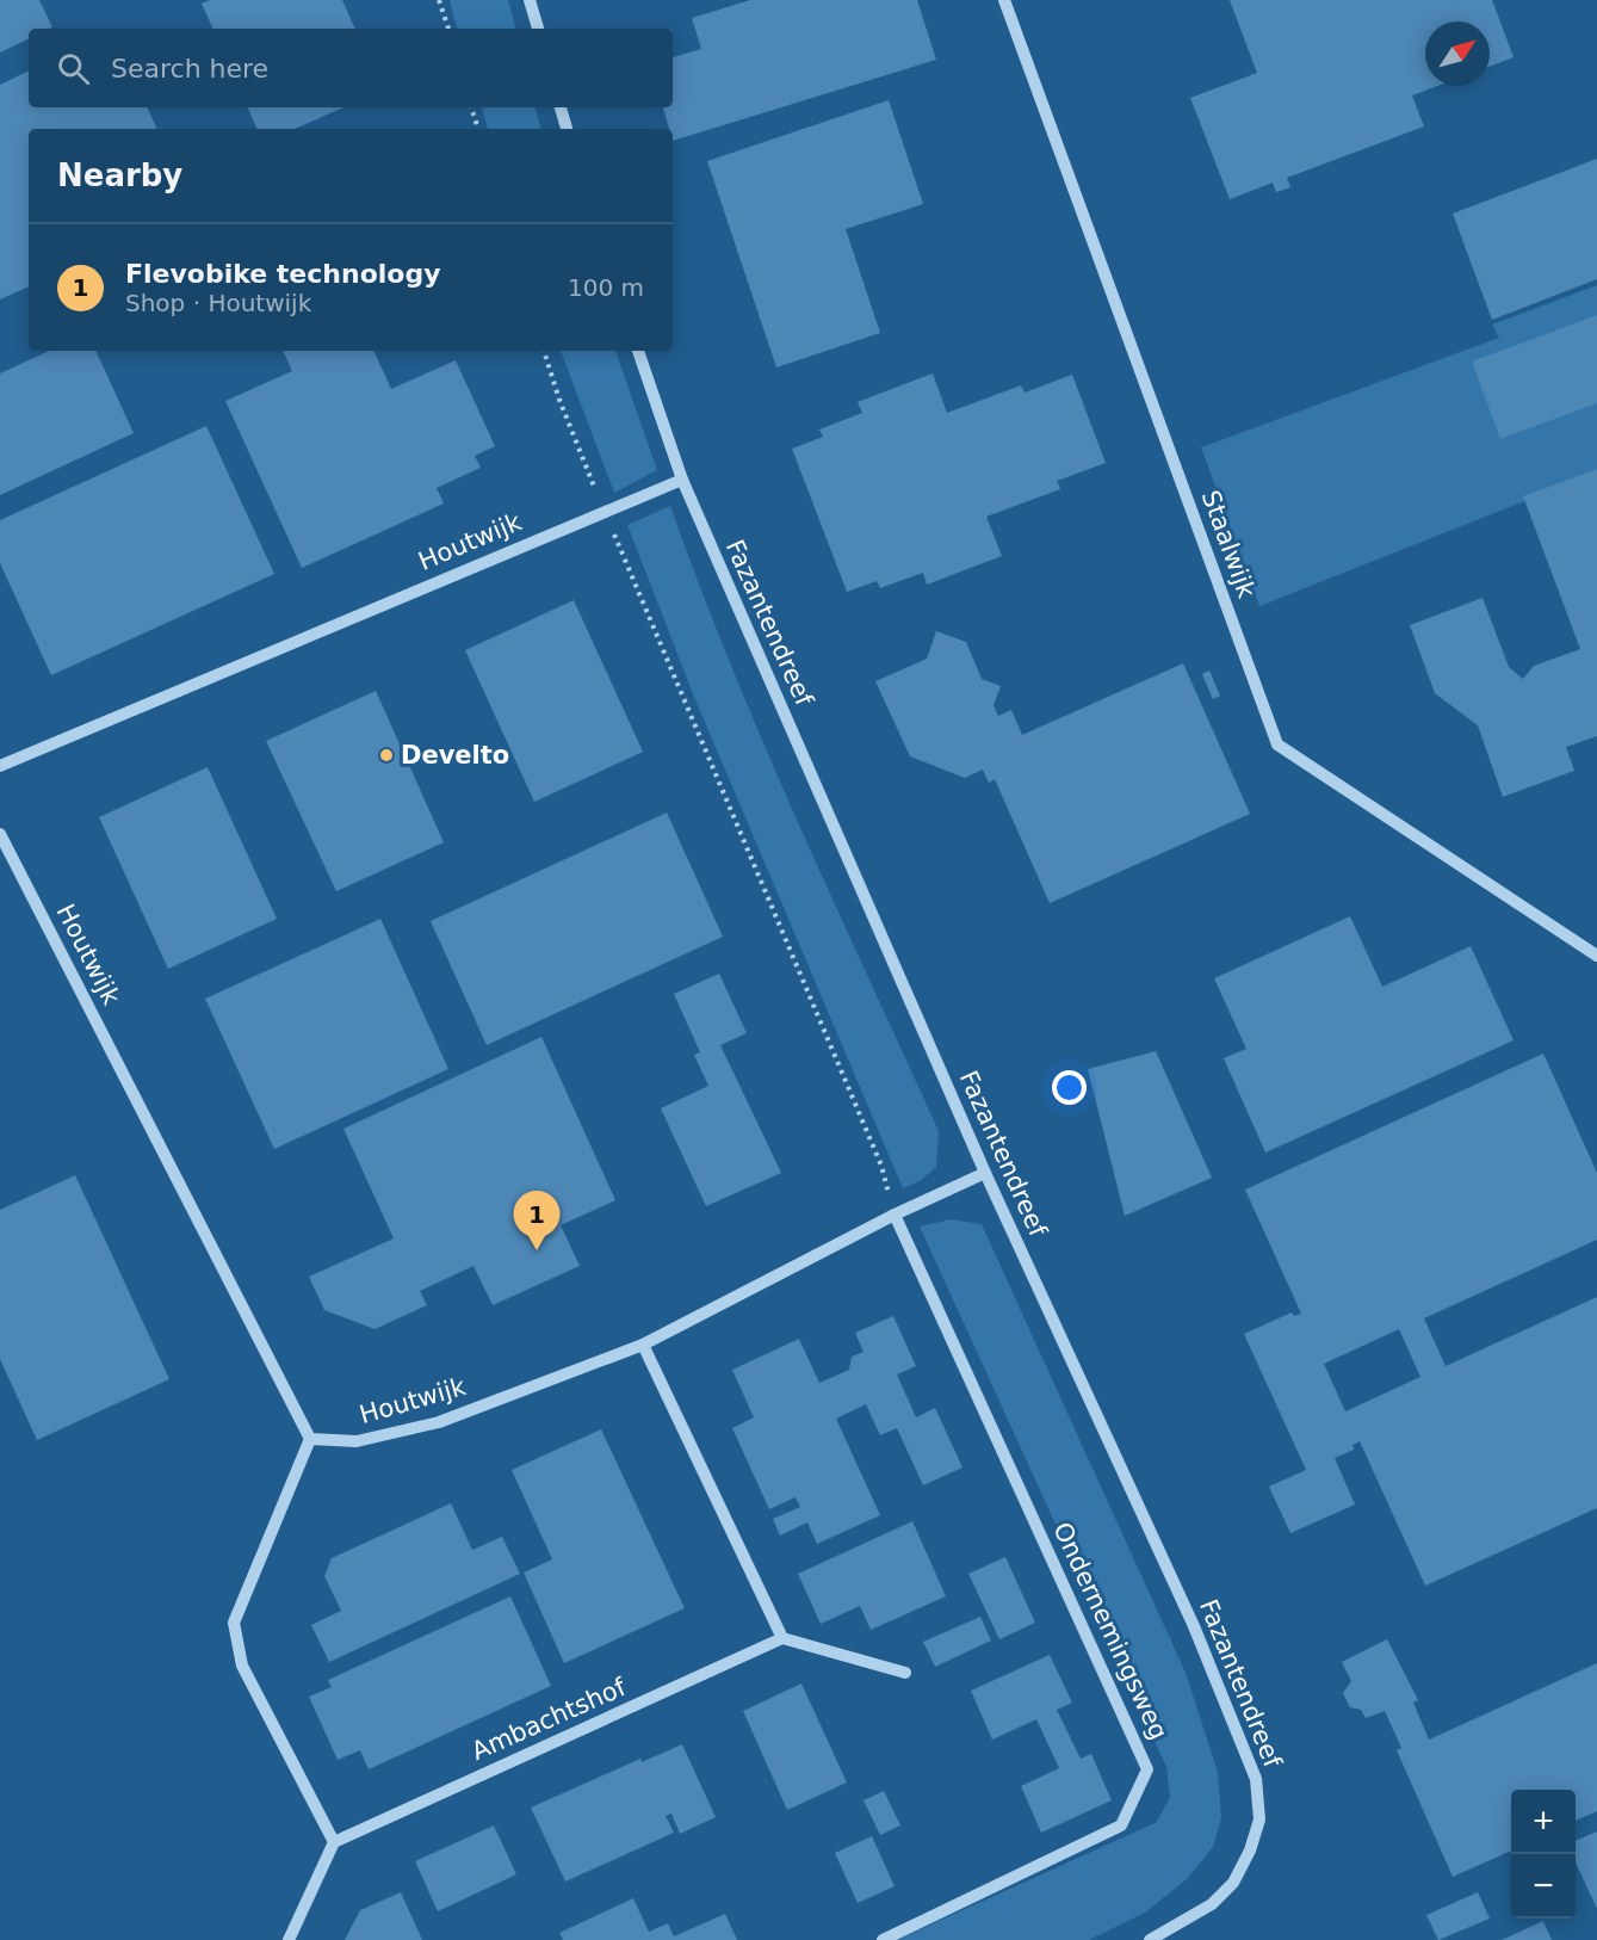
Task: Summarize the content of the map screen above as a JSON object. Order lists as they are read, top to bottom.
{
  "streets": {
    "street": [
      "Houtwijk",
      "Staalwijk",
      "Fazantendreef",
      "Ondernemingsweg",
      "Ambachtshof"
    ]
  },
  "crossings": [
    ["Houtwijk", "Fazantendreef"],
    ["Houtwijk", "Ondernemingsweg"]
  ],
  "places": ["Develto"],
  "north": "top right",
  "page": {
    "search": "Search here",
    "heading": "Nearby",
    "list": [
      {
        "mark": "1",
        "name": "Flevobike technology",
        "note": "Shop · Houtwijk",
        "value": "100 m"
      }
    ],
    "pins": "1",
    "map_buttons": ["+", "−"]
  }
}
